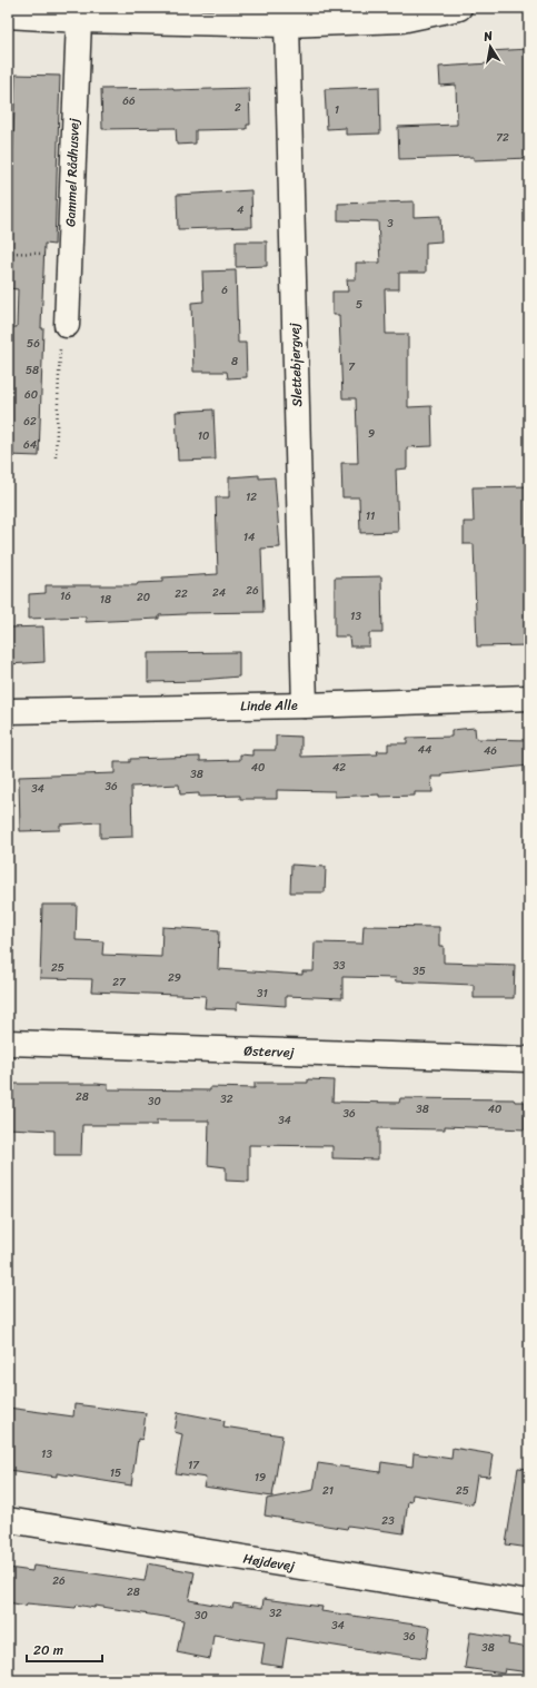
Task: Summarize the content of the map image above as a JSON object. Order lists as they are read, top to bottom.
{
  "streets": {
    "street": [
      "Gammel Rådhusvej",
      "Slettebjergvej",
      "Linde Alle",
      "Østervej",
      "Højdevej"
    ]
  },
  "crossings": [
    ["Slettebjergvej", "Linde Alle"]
  ],
  "house_numbers": [
    "66",
    "2",
    "1",
    "72",
    "4",
    "3",
    "6",
    "5",
    "56",
    "8",
    "7",
    "58",
    "60",
    "62",
    "9",
    "10",
    "64",
    "12",
    "11",
    "14",
    "26",
    "24",
    "22",
    "16",
    "20",
    "18",
    "13",
    "44",
    "46",
    "40",
    "42",
    "38",
    "36",
    "34",
    "33",
    "25",
    "35",
    "29",
    "27",
    "31",
    "28",
    "32",
    "30",
    "38",
    "40",
    "36",
    "34",
    "13",
    "17",
    "15",
    "19",
    "21",
    "25",
    "23",
    "26",
    "28",
    "32",
    "30",
    "34",
    "36",
    "38"
  ],
  "scale_bar": "20 m",
  "north": "top"
}
